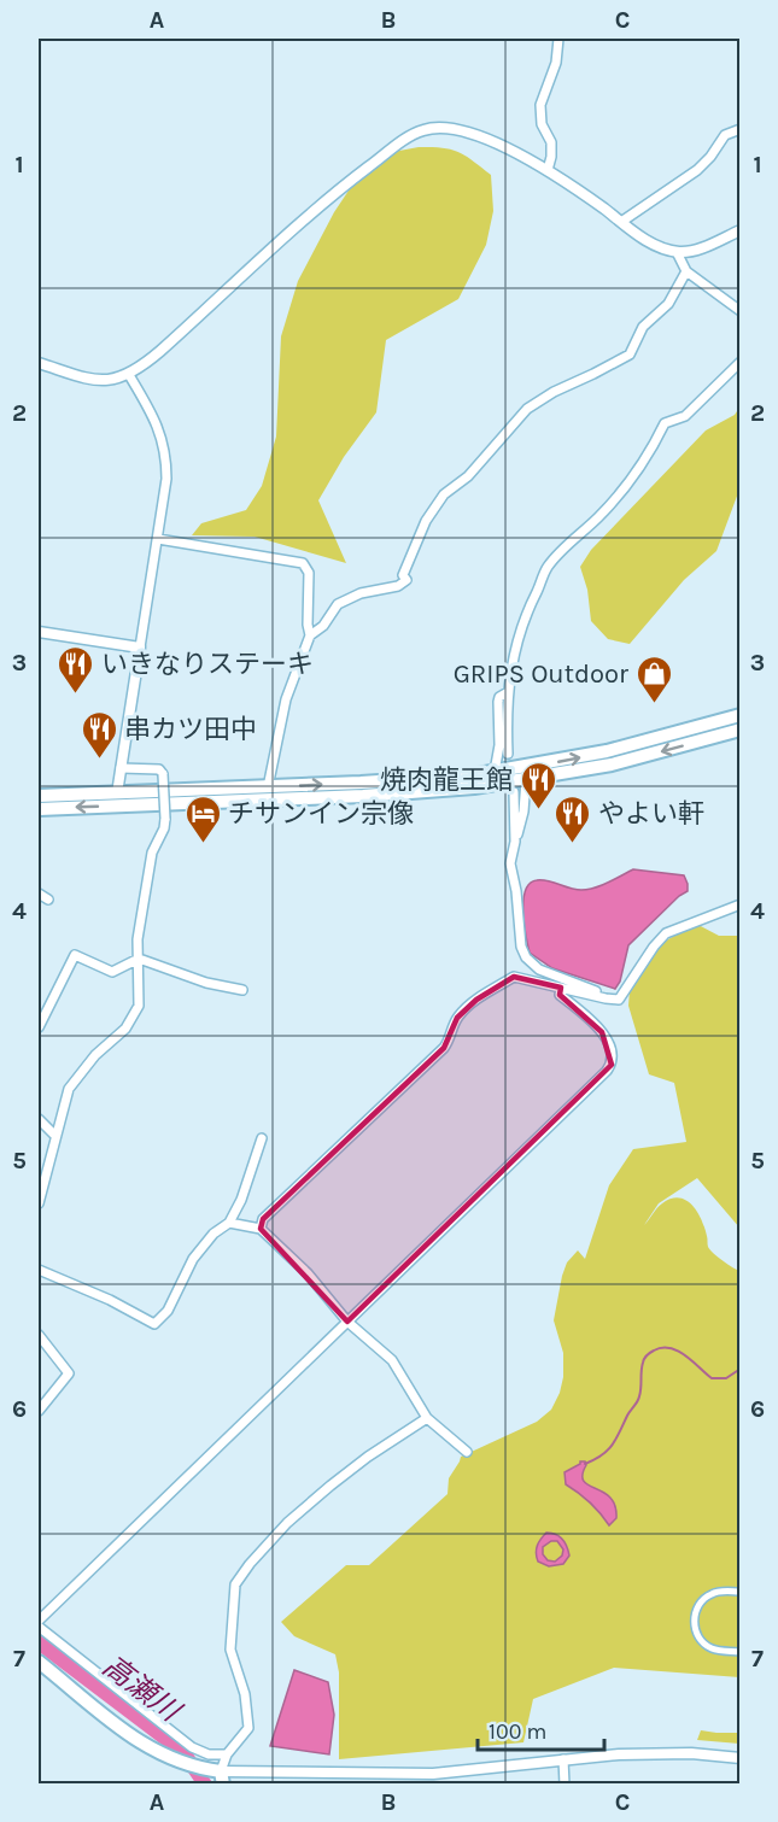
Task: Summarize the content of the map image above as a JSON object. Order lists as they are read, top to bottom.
{
  "water": ["高瀬川"],
  "places": {
    "restaurant": [
      "いきなりステーキ",
      "串カツ田中",
      "焼肉龍王館",
      "やよい軒"
    ],
    "shop": ["GRIPS Outdoor"],
    "hotel": ["チサンイン宗像"]
  },
  "scale_bar": "100 m",
  "grid": {
    "columns": ["A", "B", "C"],
    "rows": [
      "1",
      "2",
      "3",
      "4",
      "5",
      "6",
      "7"
    ]
  }
}
